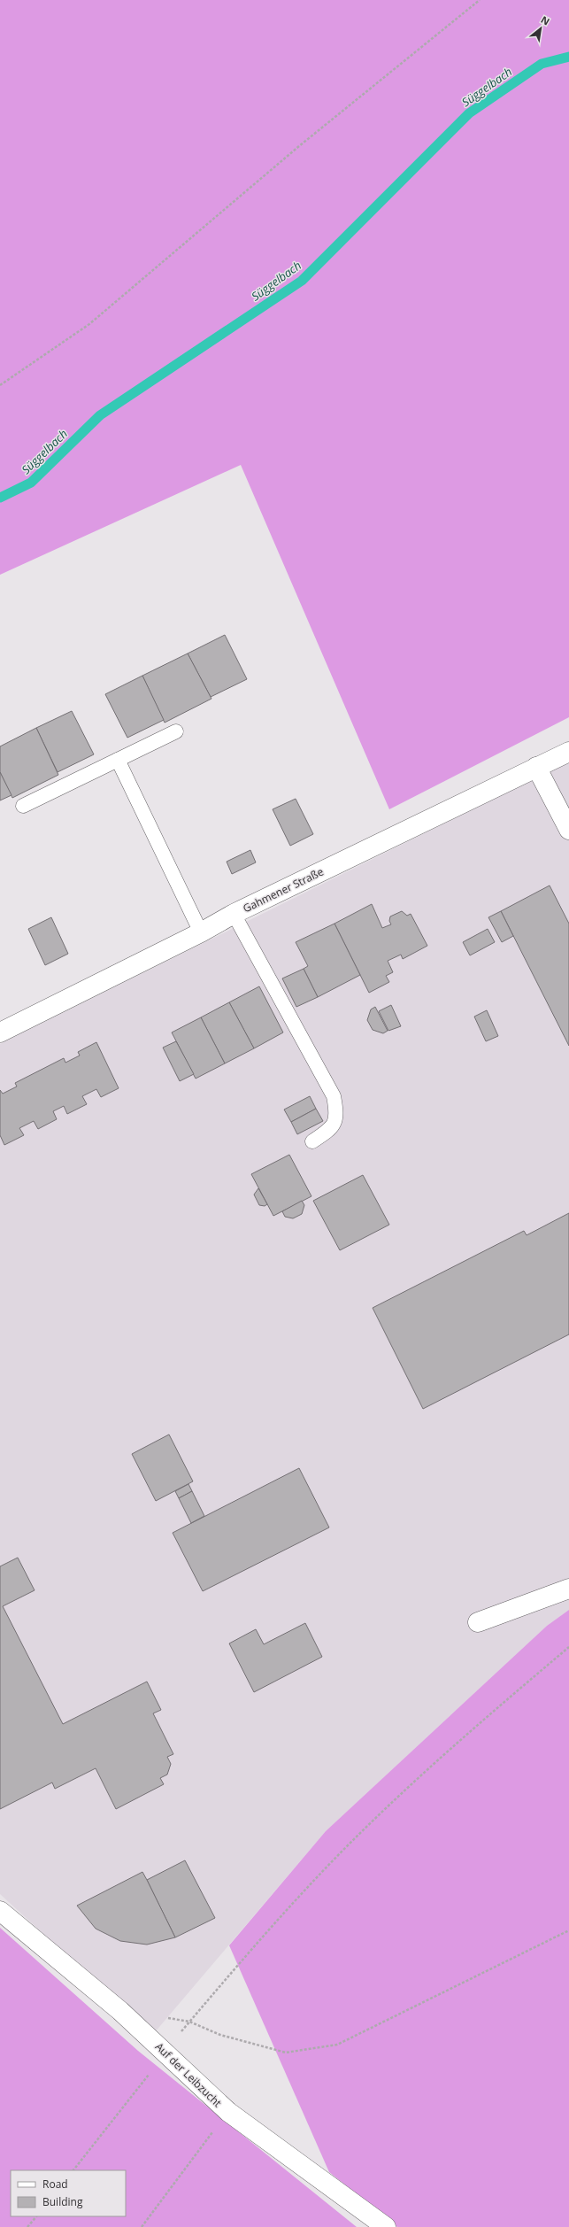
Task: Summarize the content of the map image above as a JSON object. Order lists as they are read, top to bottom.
{
  "streets": {
    "street": ["Gahmener Straße", "Auf der Leibzucht"]
  },
  "water": ["Süggelbach"],
  "legend": ["Road", "Building"],
  "north": "top right"
}
